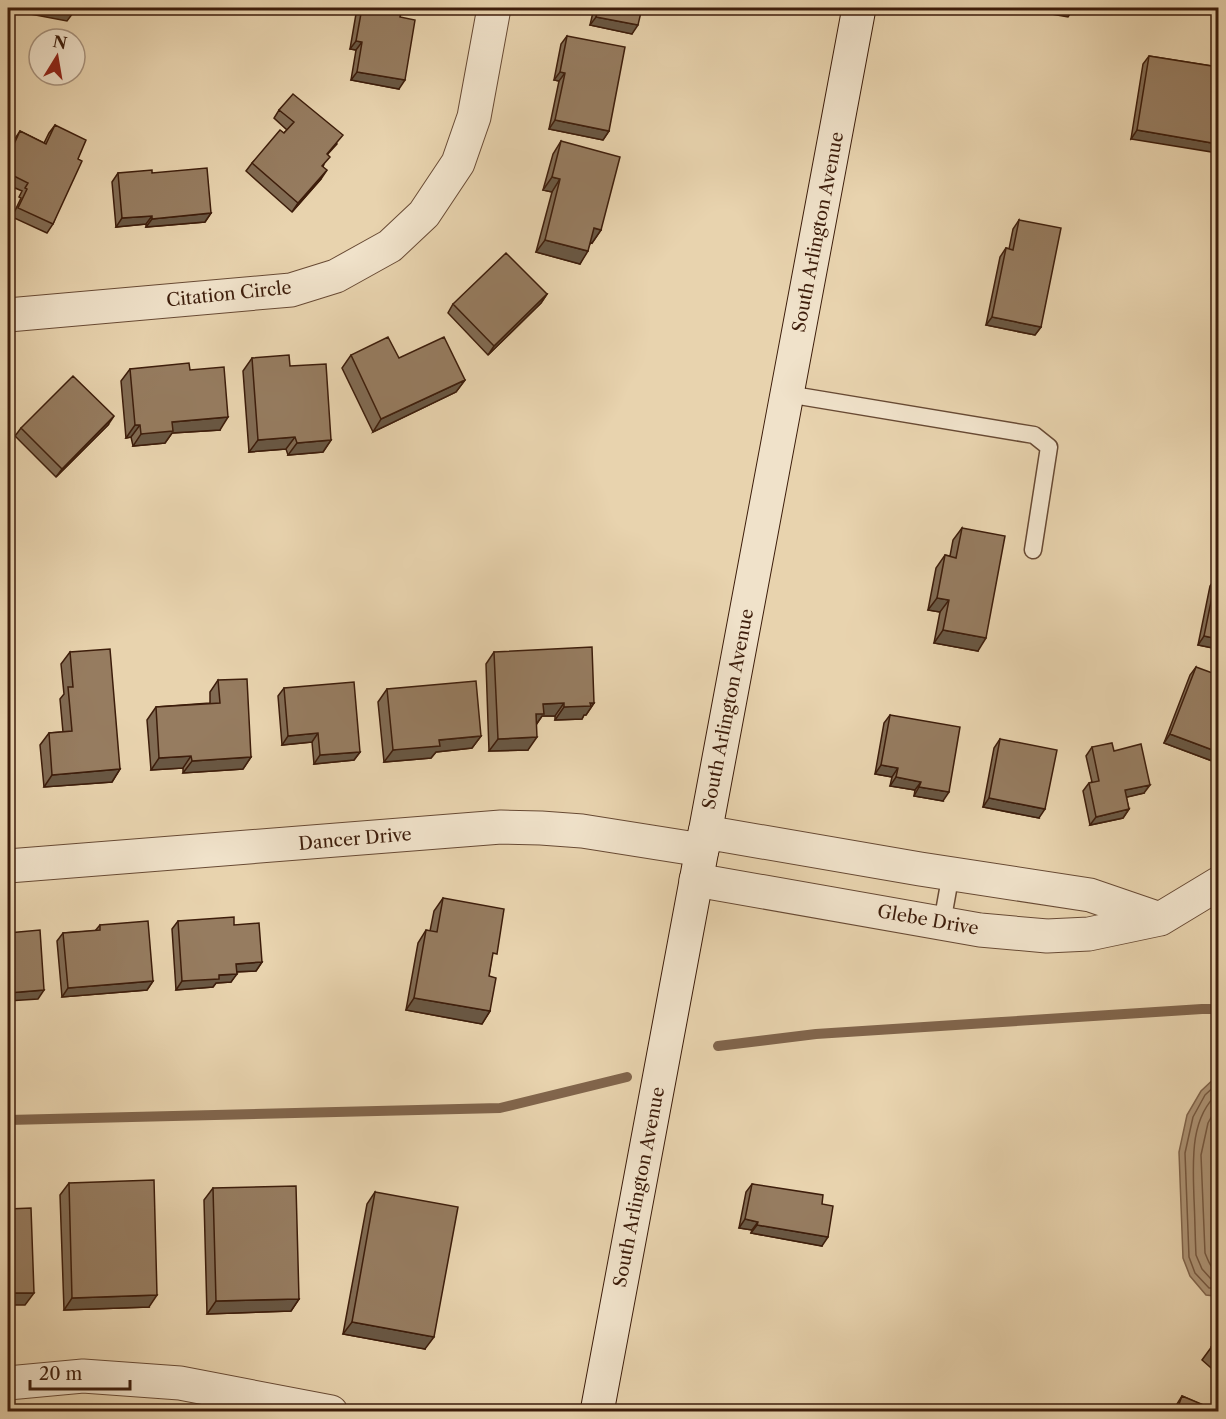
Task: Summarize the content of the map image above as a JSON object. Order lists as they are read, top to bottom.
{
  "streets": {
    "street": [
      "South Arlington Avenue",
      "Citation Circle",
      "Dancer Drive",
      "Glebe Drive"
    ]
  },
  "crossings": [
    ["South Arlington Avenue", "Dancer Drive"],
    ["South Arlington Avenue", "Glebe Drive"],
    ["Dancer Drive", "Glebe Drive"]
  ],
  "scale_bar": "20 m",
  "north": "top"
}
